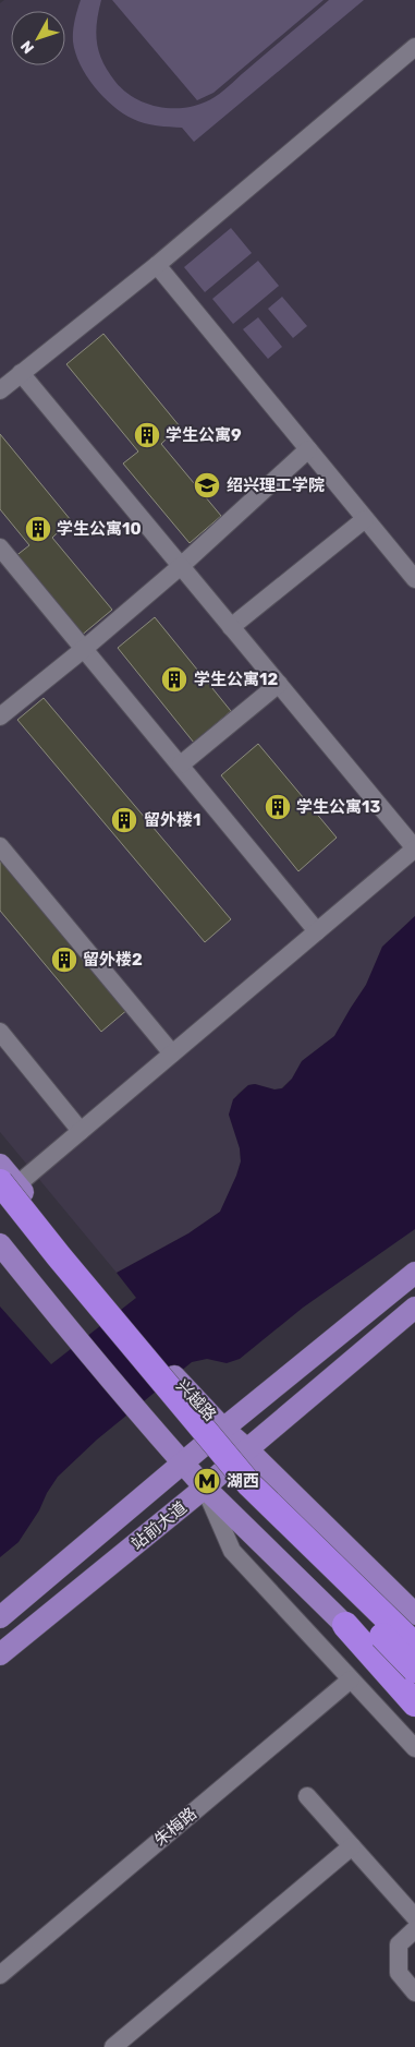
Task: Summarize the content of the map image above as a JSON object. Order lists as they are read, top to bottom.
{
  "streets": {
    "main road": ["兴越路", "站前大道"],
    "street": ["朱梅路"]
  },
  "crossings": [
    ["兴越路", "站前大道"]
  ],
  "places": {
    "building": [
      "学生公寓9",
      "学生公寓10",
      "学生公寓12",
      "学生公寓13",
      "留外楼1",
      "留外楼2"
    ],
    "school or university": ["绍兴理工学院"],
    "metro station": ["湖西"]
  },
  "north": "bottom left"
}
